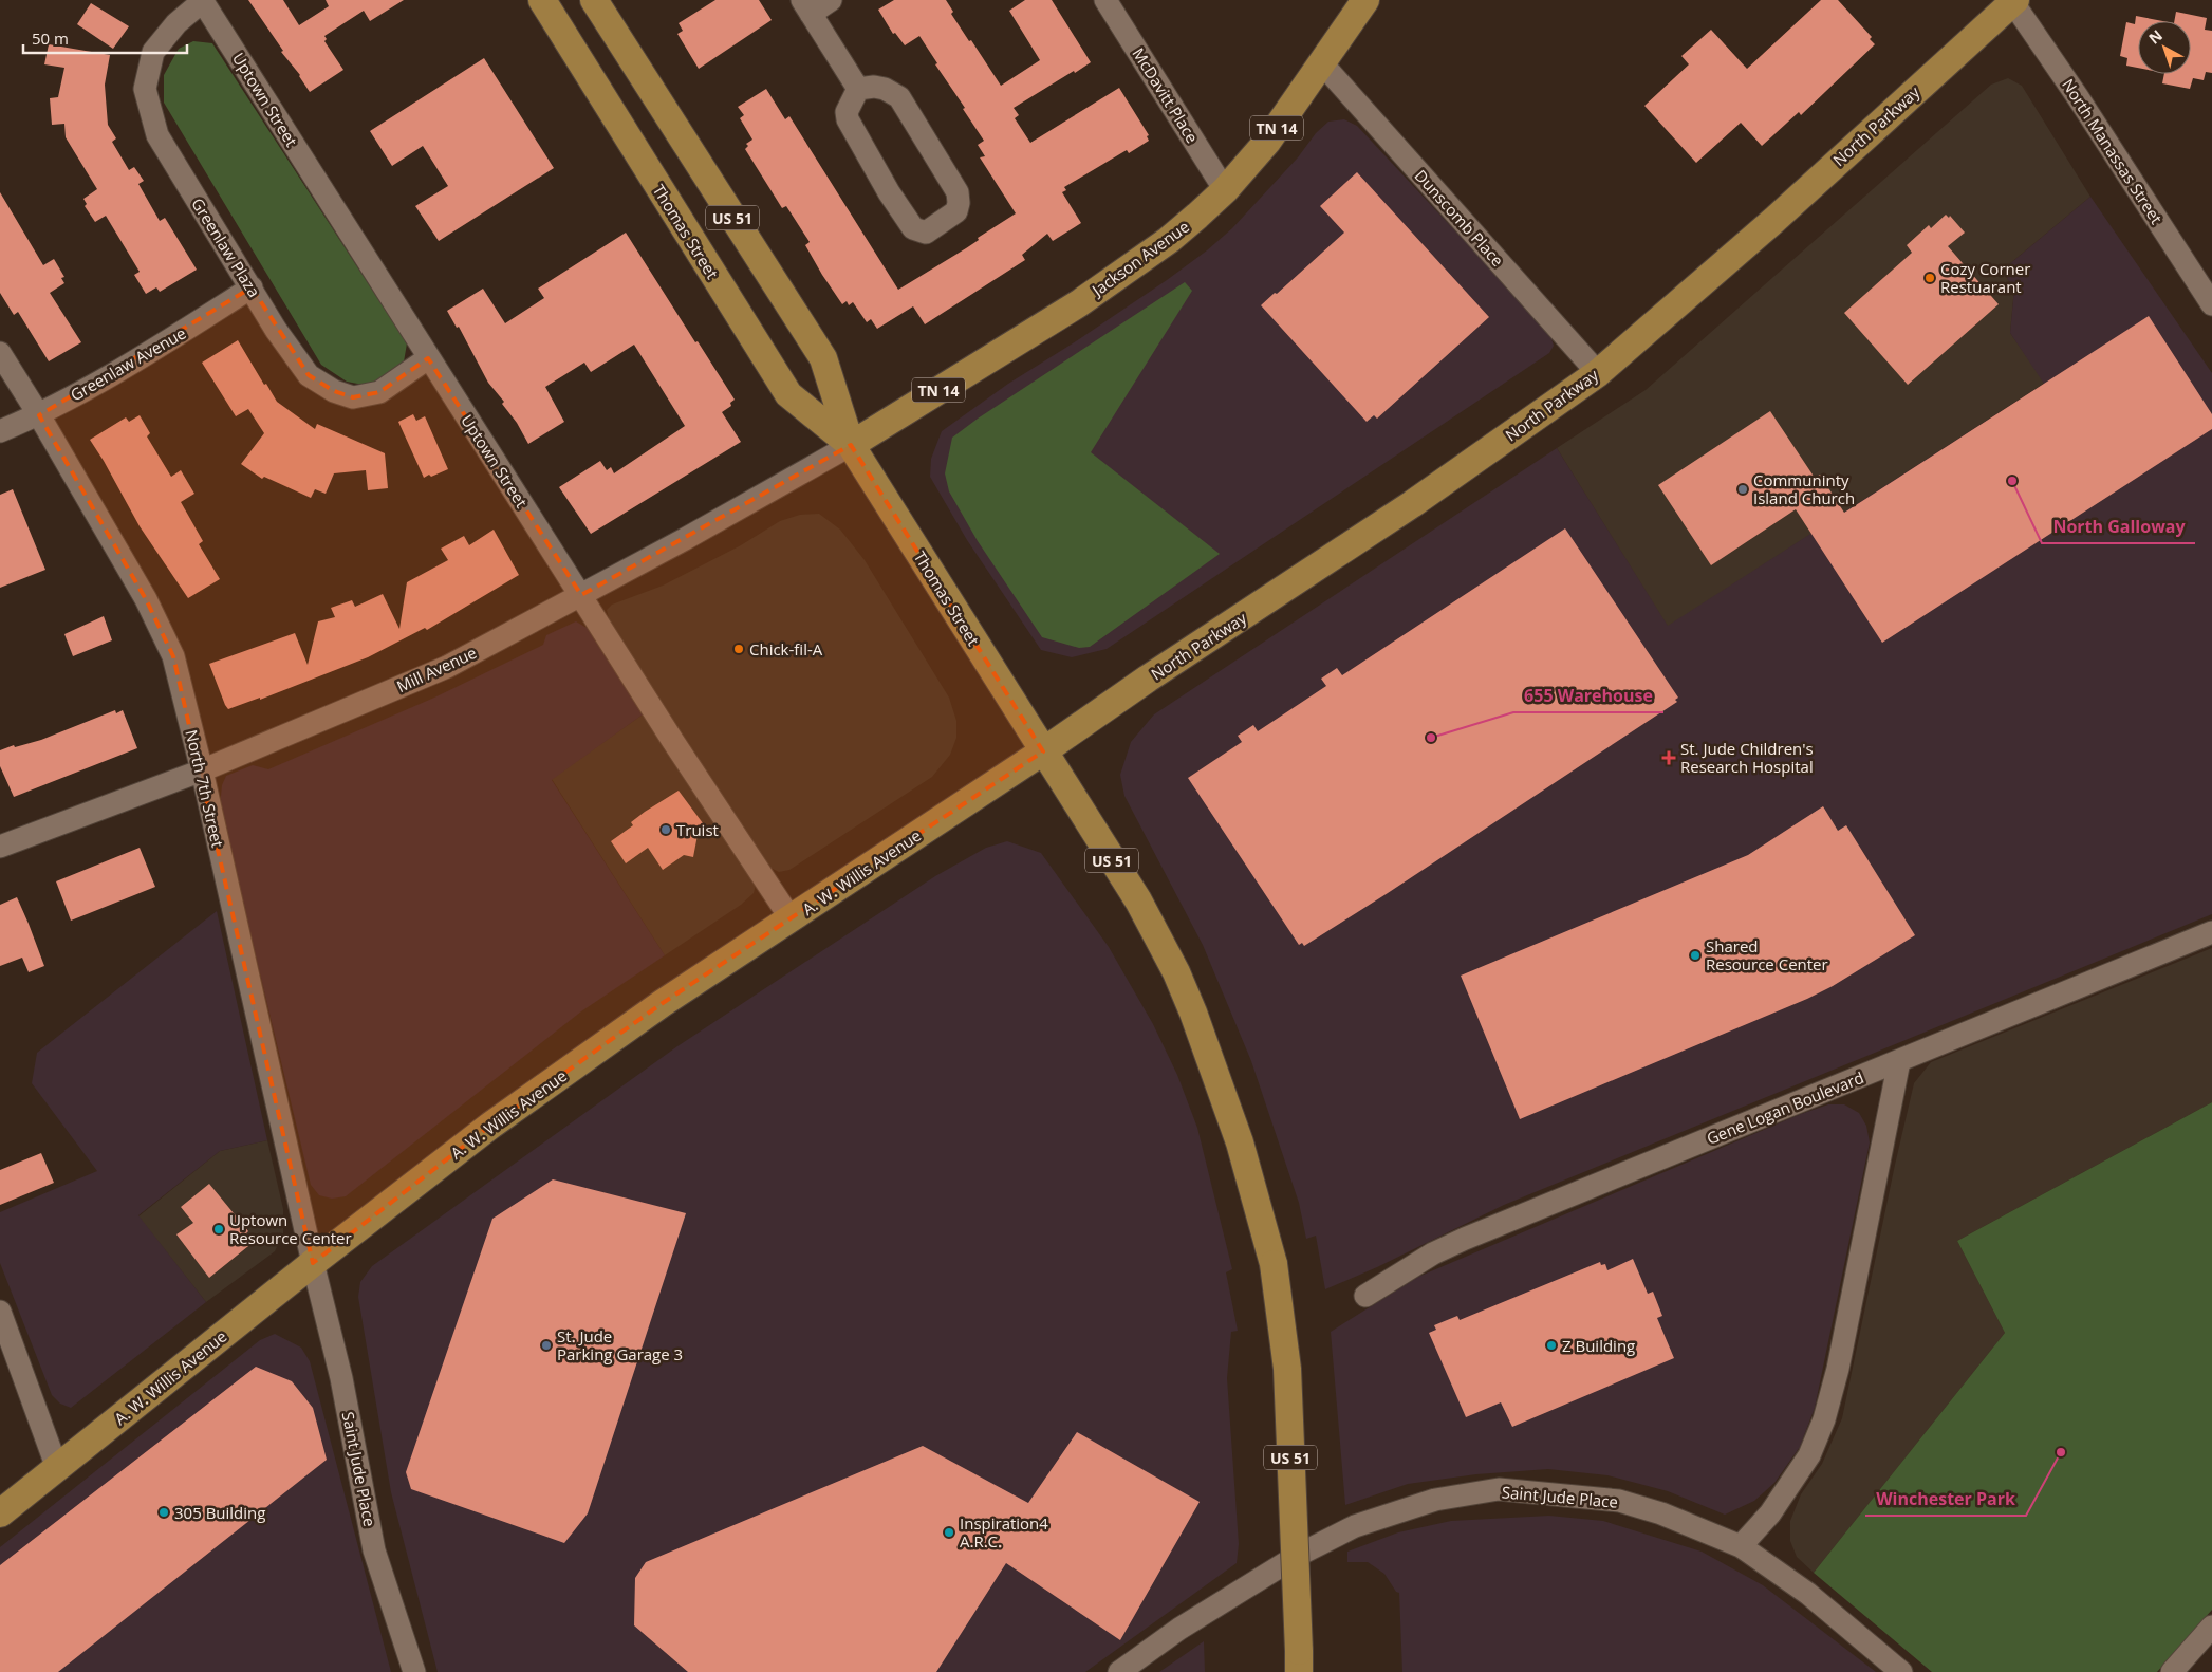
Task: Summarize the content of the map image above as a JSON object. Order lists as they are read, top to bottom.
{
  "streets": {
    "main road": [
      "North Parkway",
      "TN 14",
      "US 51",
      "Thomas Street",
      "Jackson Avenue",
      "A. W. Willis Avenue"
    ],
    "street": [
      "McDavitt Place",
      "Uptown Street",
      "North Manassas Street",
      "Dunscomb Place",
      "Greenlaw Plaza",
      "Greenlaw Avenue",
      "Mill Avenue",
      "North 7th Street",
      "Gene Logan Boulevard",
      "Saint Jude Place"
    ]
  },
  "crossings": [
    ["McDavitt Place", "Jackson Avenue"],
    ["Uptown Street", "Greenlaw Plaza"],
    ["Uptown Street", "Mill Avenue"],
    ["Uptown Street", "A. W. Willis Avenue"],
    ["North Parkway", "North Manassas Street"],
    ["North Parkway", "US 51"],
    ["North Parkway", "Dunscomb Place"],
    ["North Parkway", "Thomas Street"],
    ["North Parkway", "A. W. Willis Avenue"],
    ["US 51", "Thomas Street"],
    ["US 51", "A. W. Willis Avenue"],
    ["Dunscomb Place", "Jackson Avenue"],
    ["Thomas Street", "Jackson Avenue"],
    ["Thomas Street", "Mill Avenue"],
    ["Thomas Street", "A. W. Willis Avenue"],
    ["Greenlaw Plaza", "Greenlaw Avenue"],
    ["Jackson Avenue", "Mill Avenue"],
    ["Greenlaw Avenue", "North 7th Street"],
    ["Mill Avenue", "North 7th Street"],
    ["North 7th Street", "A. W. Willis Avenue"],
    ["North 7th Street", "Saint Jude Place"],
    ["A. W. Willis Avenue", "Saint Jude Place"]
  ],
  "places": {
    "other": [
      "Cozy Corner Restuarant",
      "North Galloway",
      "Communinty Island Church",
      "Chick-fil-A",
      "655 Warehouse",
      "Truist",
      "Shared Resource Center",
      "Uptown Resource Center",
      "St. Jude Parking Garage 3",
      "Z Building",
      "Winchester Park",
      "305 Building",
      "Inspiration4 A.R.C."
    ],
    "health": ["St. Jude Children's Research Hospital"]
  },
  "scale_bar": "50 m",
  "north": "top left"
}
